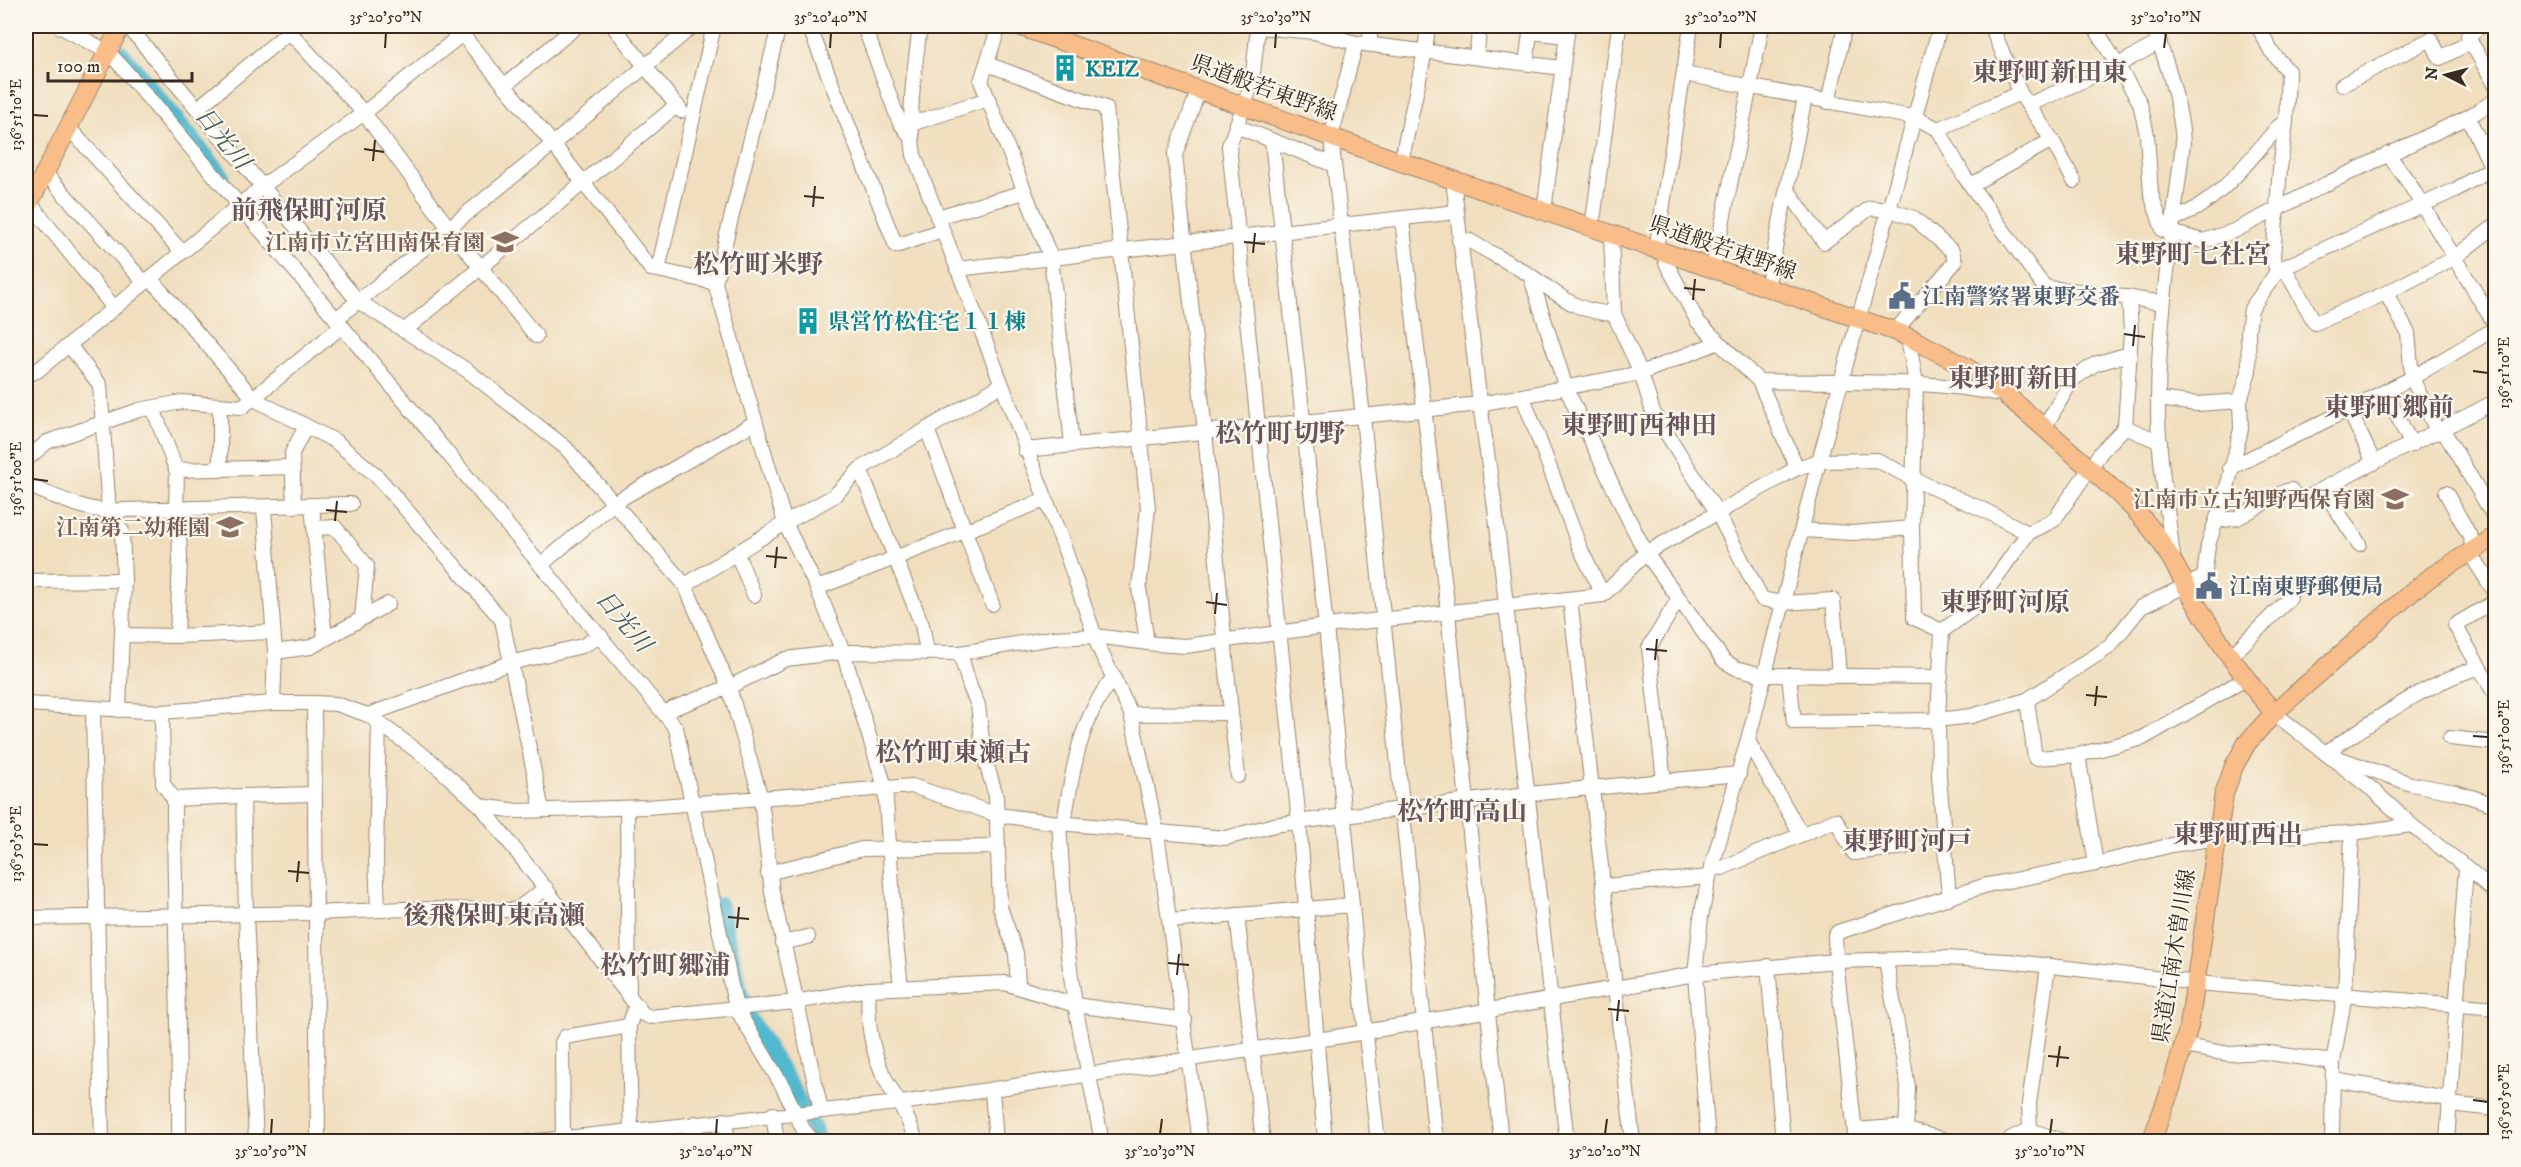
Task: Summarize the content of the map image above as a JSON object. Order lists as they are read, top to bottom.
{
  "streets": {
    "main road": ["県道般若東野線", "県道江南木曽川線"]
  },
  "crossings": [
    ["県道般若東野線", "県道江南木曽川線"]
  ],
  "districts": [
    "東野町新田東",
    "前飛保町河原",
    "東野町七社宮",
    "松竹町米野",
    "東野町新田",
    "東野町郷前",
    "東野町西神田",
    "松竹町切野",
    "東野町河原",
    "松竹町東瀬古",
    "松竹町高山",
    "東野町西出",
    "東野町河戸",
    "後飛保町東高瀬",
    "松竹町郷浦"
  ],
  "water": ["日光川"],
  "places": {
    "building": ["KEIZ", "県営竹松住宅１１棟"],
    "school or university": ["江南市立宮田南保育園", "江南市立古知野西保育園", "江南第二幼稚園"],
    "public building": ["江南警察署東野交番", "江南東野郵便局"]
  },
  "scale_bar": "100 m",
  "north": "left",
  "coordinates": [
    "35°20'50\"N",
    "35°20'40\"N",
    "35°20'30\"N",
    "35°20'20\"N",
    "35°20'10\"N",
    "136°51'10\"E",
    "136°51'00\"E",
    "136°50'50\"E"
  ]
}
